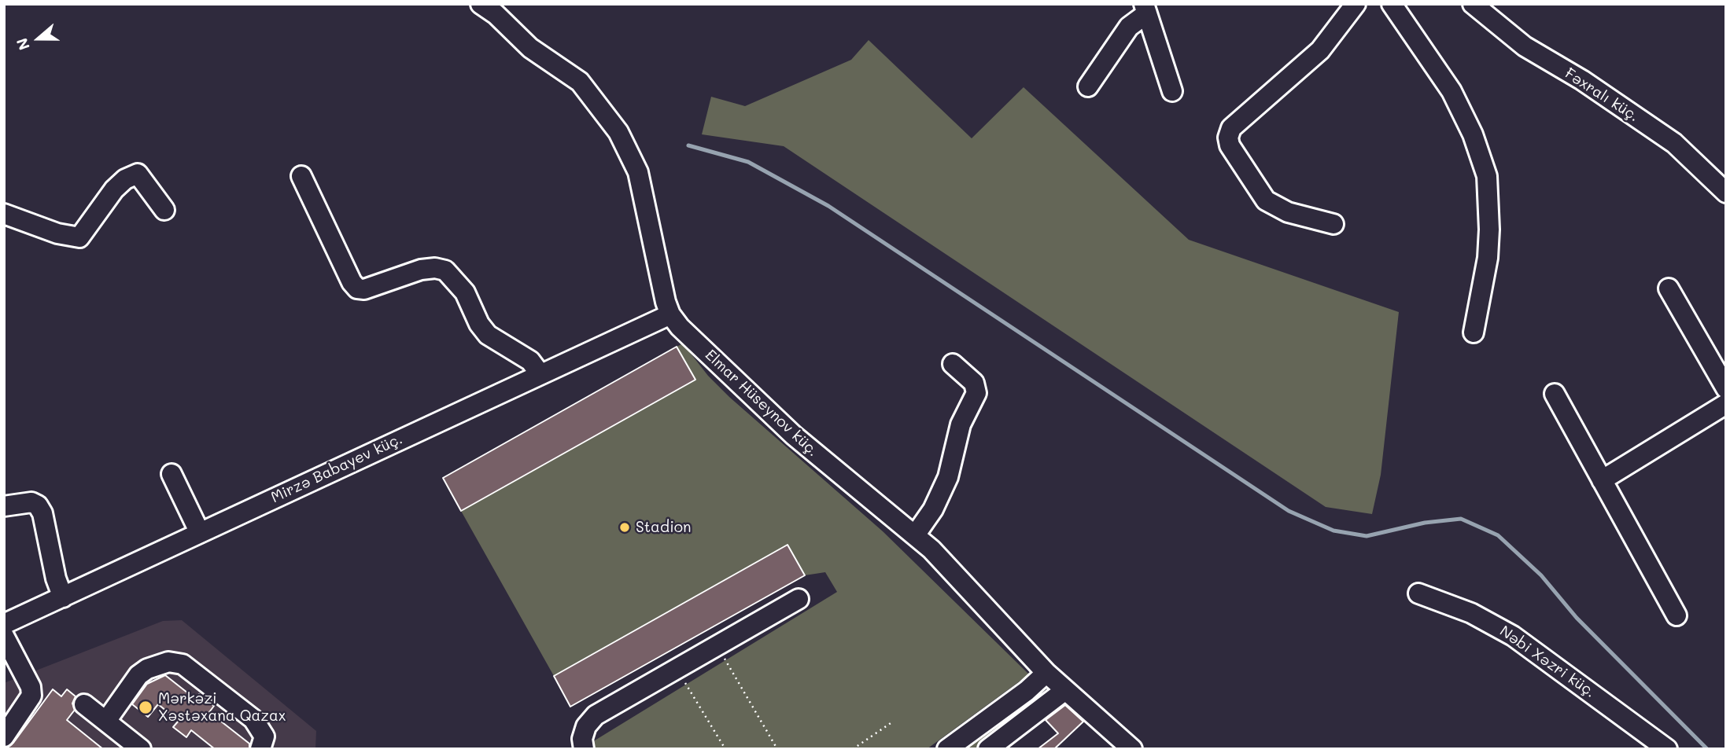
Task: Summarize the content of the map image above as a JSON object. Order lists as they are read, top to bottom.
{
  "streets": {
    "street": [
      "Fəxralı küç.",
      "Elmar Hüseynov küç.",
      "Mirzə Babayev küç.",
      "Nəbi Xəzri küç."
    ]
  },
  "crossings": [
    ["Elmar Hüseynov küç.", "Mirzə Babayev küç."]
  ],
  "places": ["Stadion", "Mərkəzi Xəstəxana Qazax"],
  "north": "left"
}
